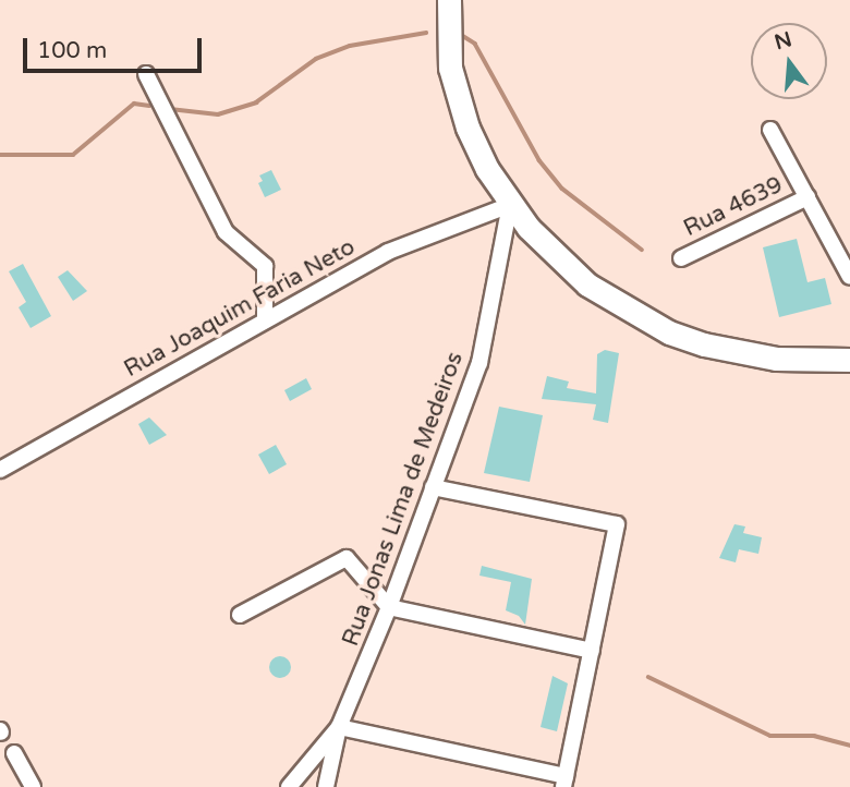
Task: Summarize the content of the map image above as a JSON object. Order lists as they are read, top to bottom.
{
  "streets": {
    "street": ["Rua 4639", "Rua Joaquim Faria Neto", "Rua Jonas Lima de Medeiros"]
  },
  "crossings": [
    ["Rua Joaquim Faria Neto", "Rua Jonas Lima de Medeiros"]
  ],
  "scale_bar": "100 m",
  "north": "top"
}
